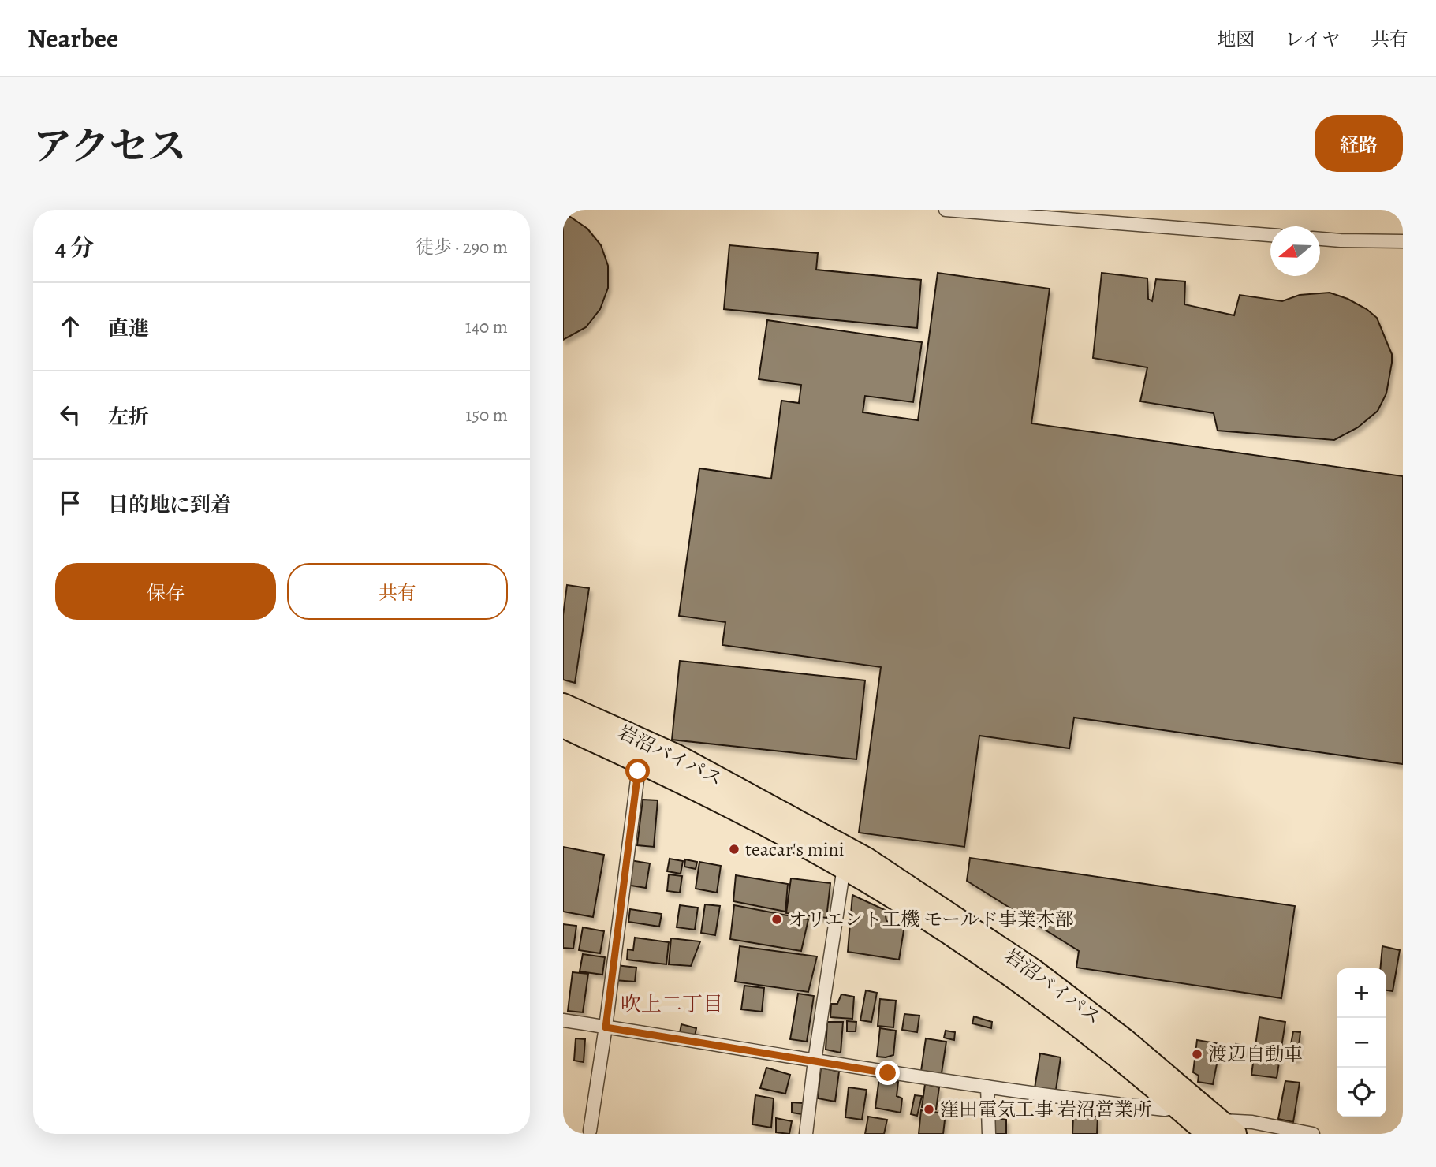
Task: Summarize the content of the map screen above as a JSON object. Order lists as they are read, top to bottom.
{
  "streets": {
    "highway": ["岩沼バイパス"]
  },
  "districts": ["吹上二丁目"],
  "places": [
    "teacar's mini",
    "オリエント工機 モールド事業本部",
    "渡辺自動車",
    "窪田電気工事 岩沼営業所"
  ],
  "north": "left",
  "page": {
    "header": "Nearbee",
    "nav": ["地図", "レイヤ", "共有"],
    "title": "アクセス",
    "buttons": [
      "経路",
      ["保存", "共有"]
    ],
    "heading": ["4 分", "徒歩 · 290 m"],
    "list": [
      ["直進", "140 m"],
      ["左折", "150 m"],
      "目的地に到着"
    ],
    "map_buttons": ["+", "−"]
  }
}
